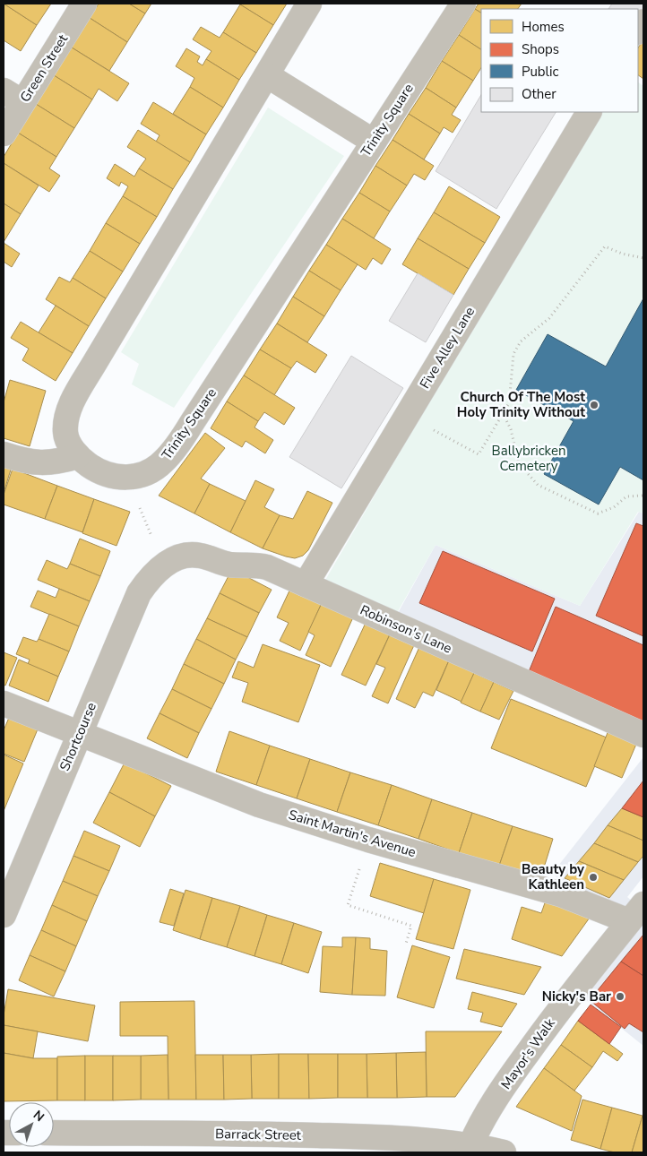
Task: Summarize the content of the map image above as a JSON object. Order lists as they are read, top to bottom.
{
  "streets": {
    "street": [
      "Green Street",
      "Trinity Square",
      "Five Alley Lane",
      "Robinson's Lane",
      "Shortcourse",
      "Saint Martin's Avenue",
      "Mayor's Walk",
      "Barrack Street"
    ]
  },
  "crossings": [
    ["Five Alley Lane", "Robinson's Lane"],
    ["Robinson's Lane", "Shortcourse"],
    ["Shortcourse", "Saint Martin's Avenue"],
    ["Saint Martin's Avenue", "Mayor's Walk"],
    ["Mayor's Walk", "Barrack Street"]
  ],
  "parks": ["Ballybricken Cemetery"],
  "places": ["Church Of The Most Holy Trinity Without", "Beauty by Kathleen", "Nicky's Bar"],
  "legend": [
    "Homes",
    "Shops",
    "Public",
    "Other"
  ],
  "north": "top right"
}
